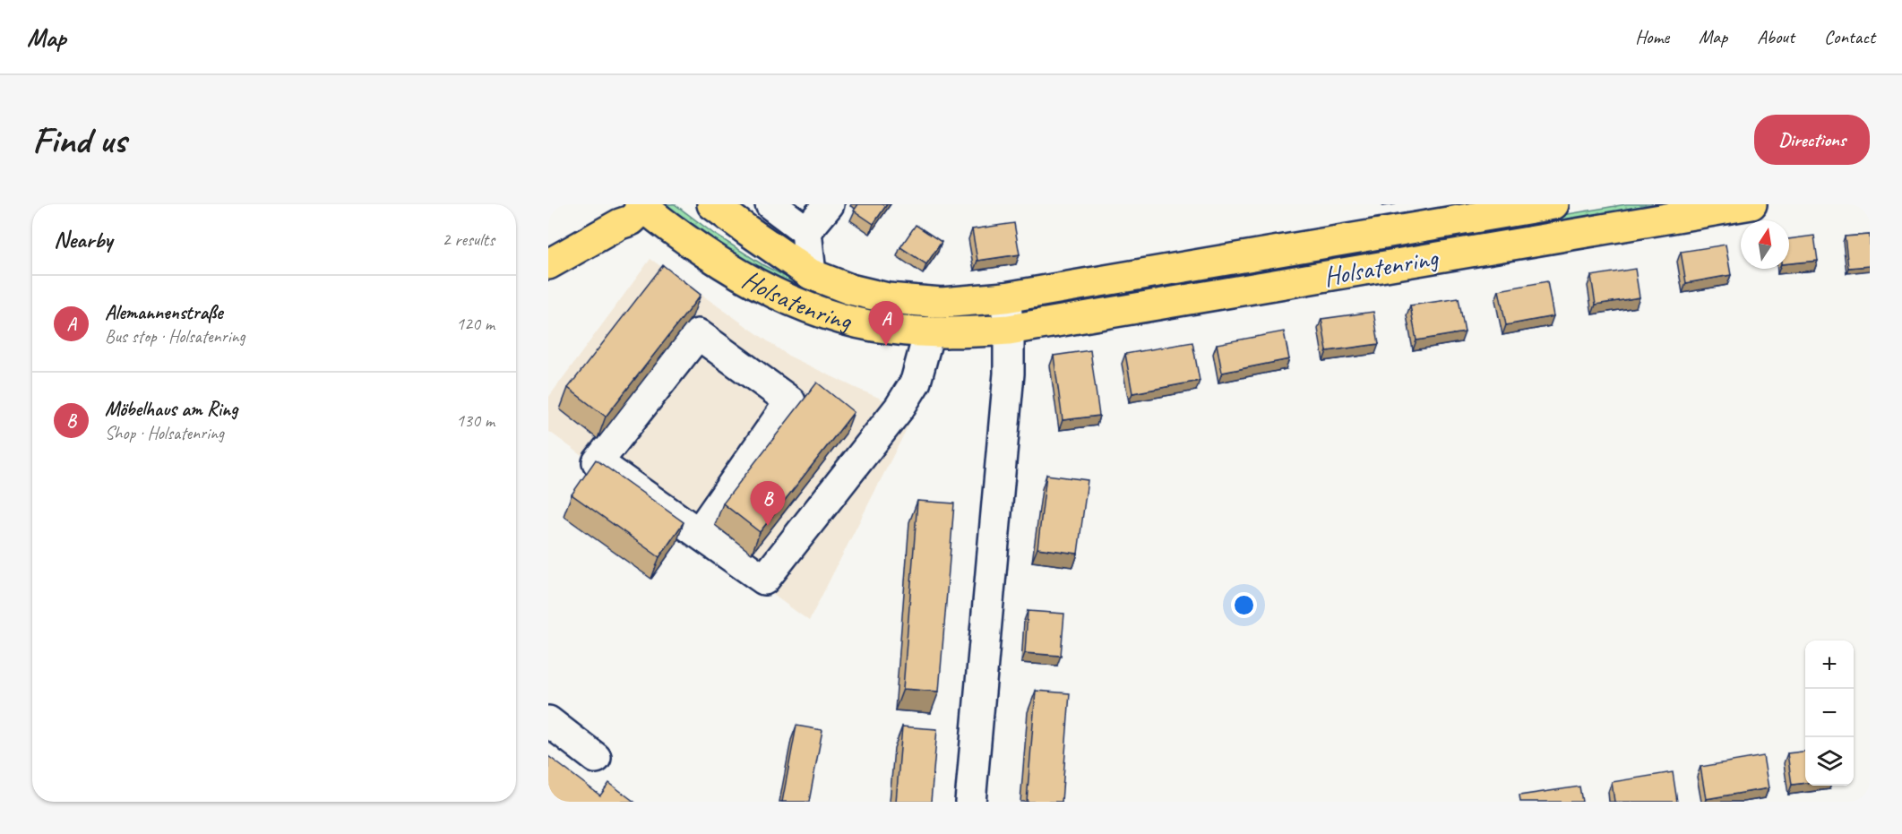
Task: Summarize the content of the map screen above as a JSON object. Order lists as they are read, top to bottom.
{
  "streets": {
    "main road": ["Holsatenring"]
  },
  "north": "top",
  "page": {
    "header": "Map",
    "nav": [
      "Home",
      "Map",
      "About",
      "Contact"
    ],
    "buttons": "Directions",
    "title": "Find us",
    "heading": ["Nearby", "2 results"],
    "list": [
      {
        "mark": "A",
        "name": "Alemannenstraße",
        "note": "Bus stop · Holsatenring",
        "value": "120 m"
      },
      {
        "mark": "B",
        "name": "Möbelhaus am Ring",
        "note": "Shop · Holsatenring",
        "value": "130 m"
      }
    ],
    "pins": ["A", "B"],
    "map_buttons": ["+", "−"]
  }
}
